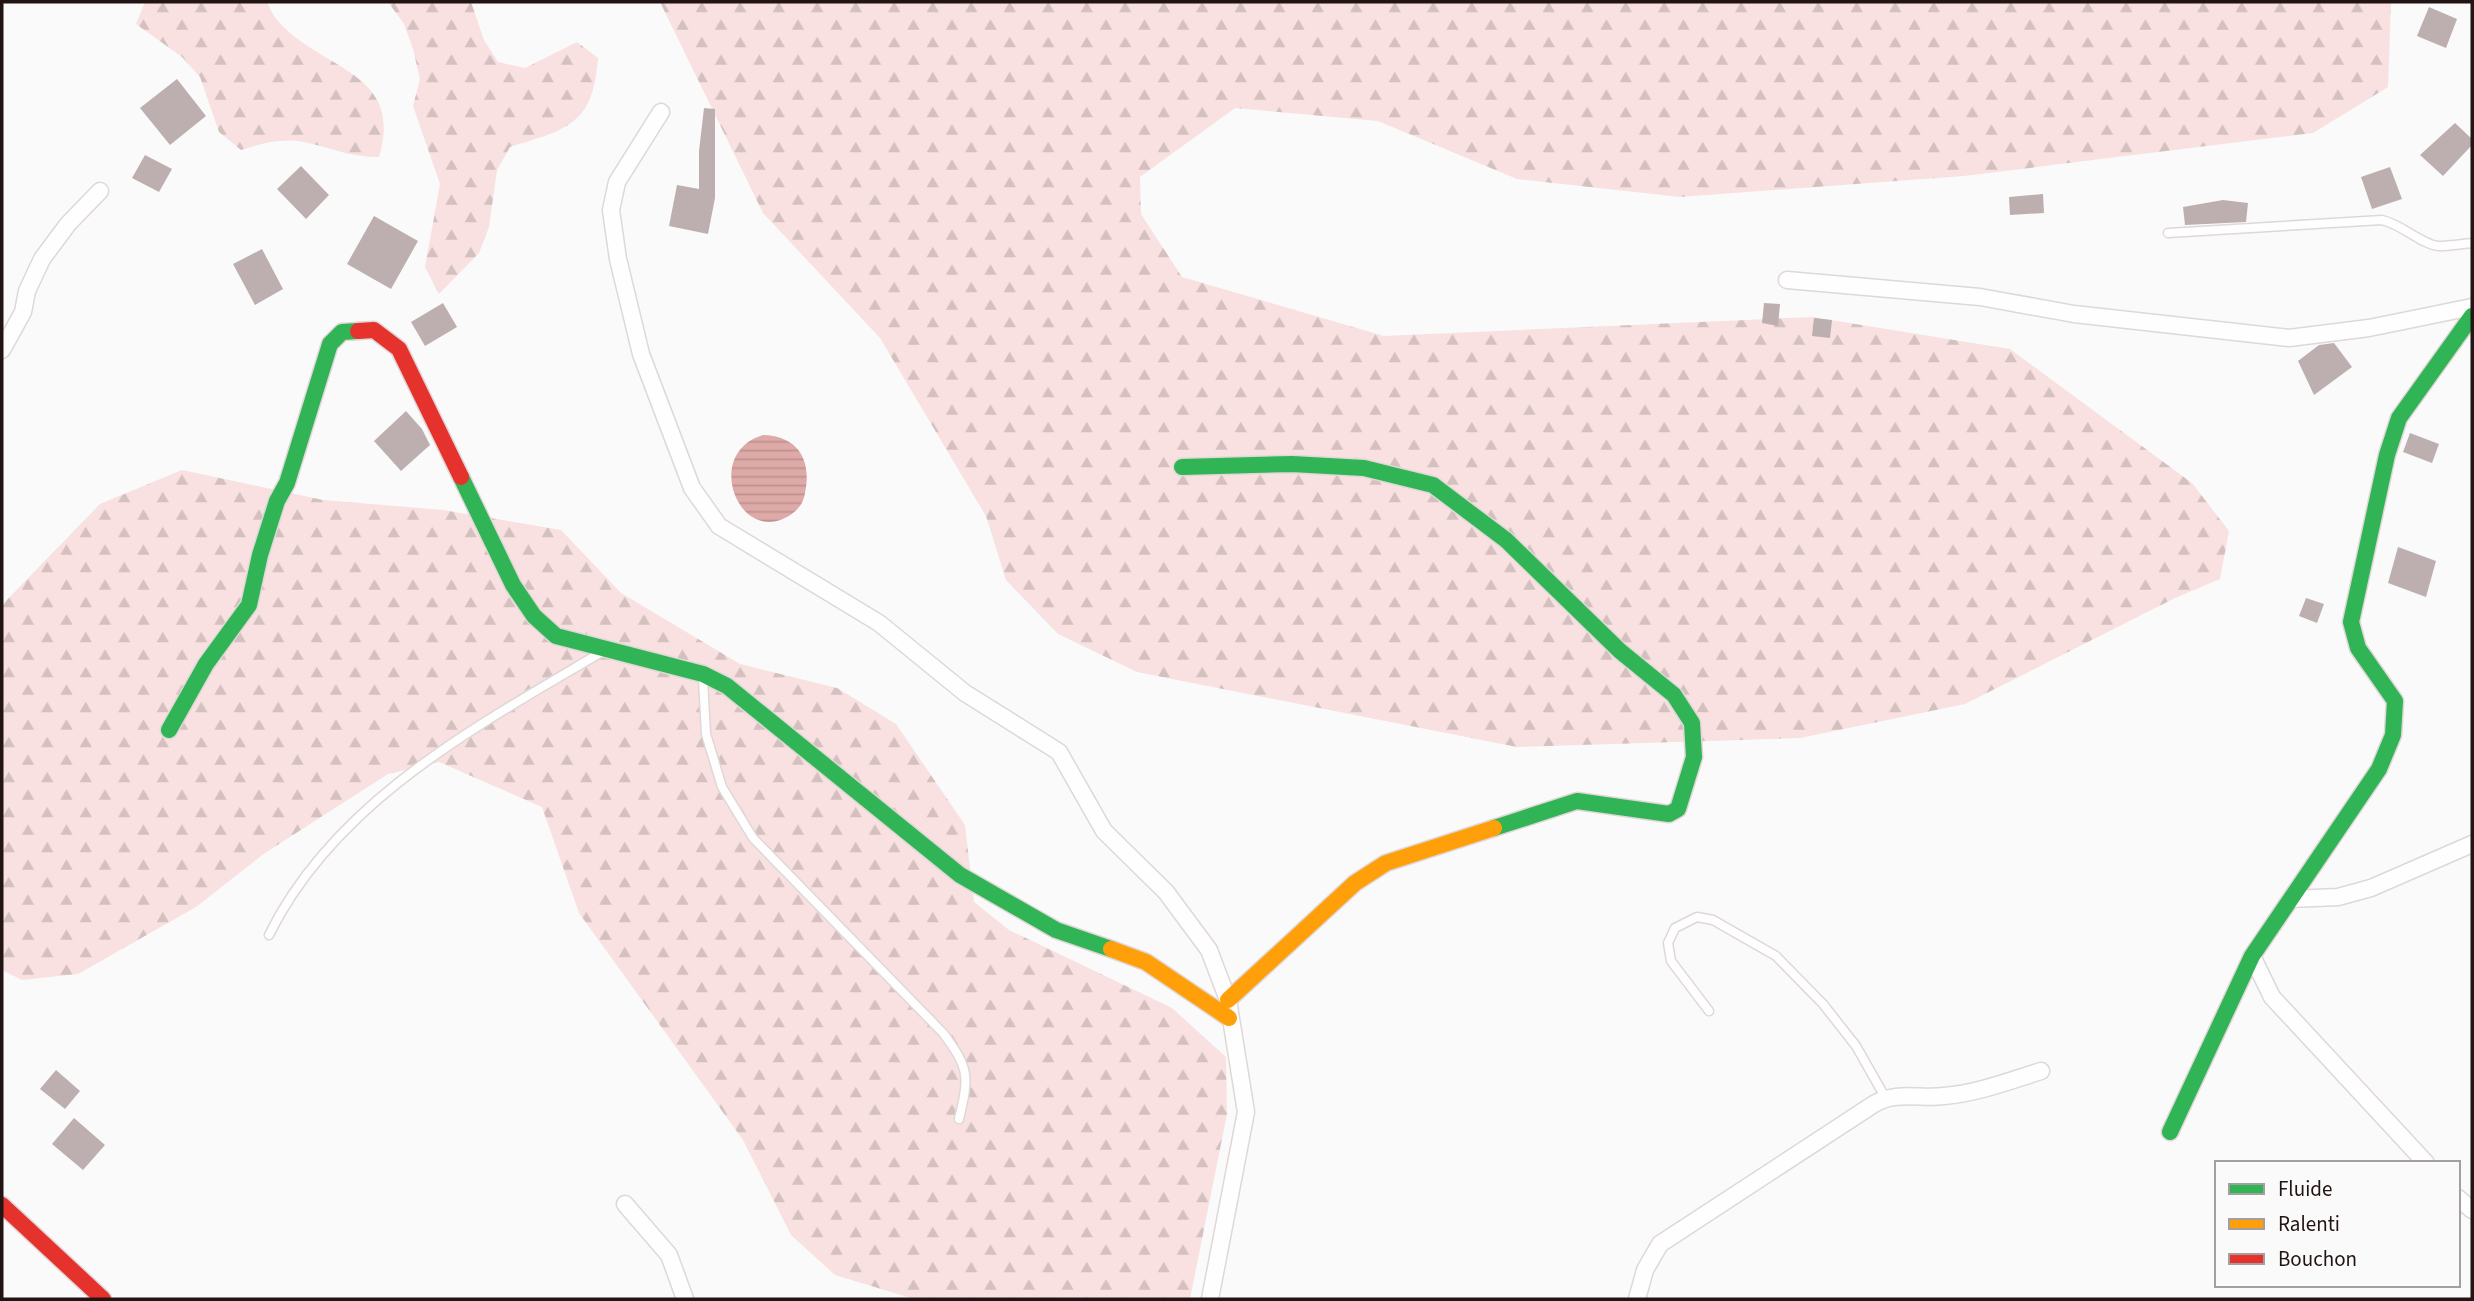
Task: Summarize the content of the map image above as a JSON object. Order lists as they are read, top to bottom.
{
  "legend": ["Fluide", "Ralenti", "Bouchon"]
}
